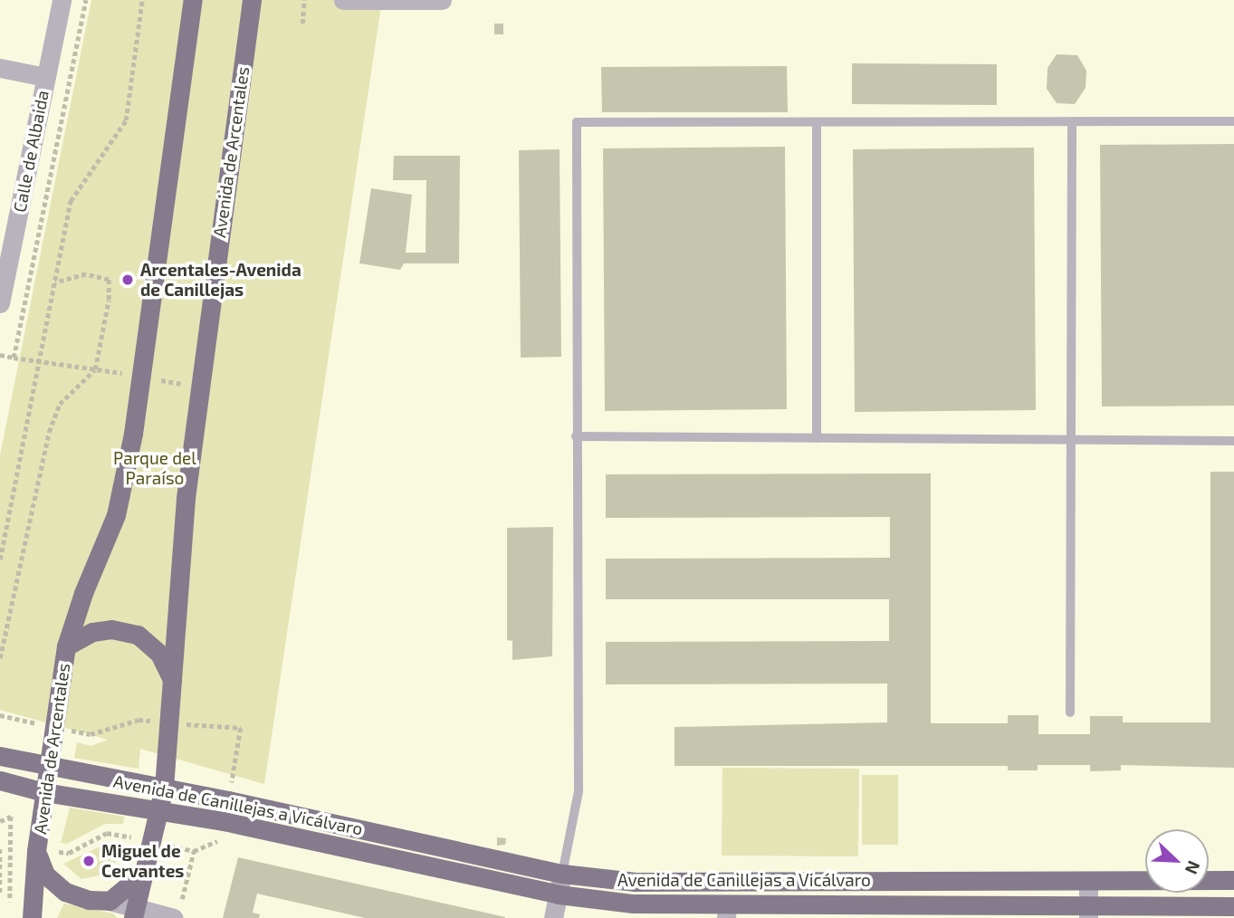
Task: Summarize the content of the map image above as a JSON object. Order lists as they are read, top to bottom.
{
  "streets": {
    "main road": ["Avenida de Arcentales", "Avenida de Canillejas a Vicálvaro"],
    "street": ["Calle de Albaida"]
  },
  "crossings": [
    ["Avenida de Arcentales", "Avenida de Canillejas a Vicálvaro"]
  ],
  "parks": ["Parque del Paraíso"],
  "places": ["Arcentales-Avenida de Canillejas", "Miguel de Cervantes"],
  "north": "bottom right"
}
